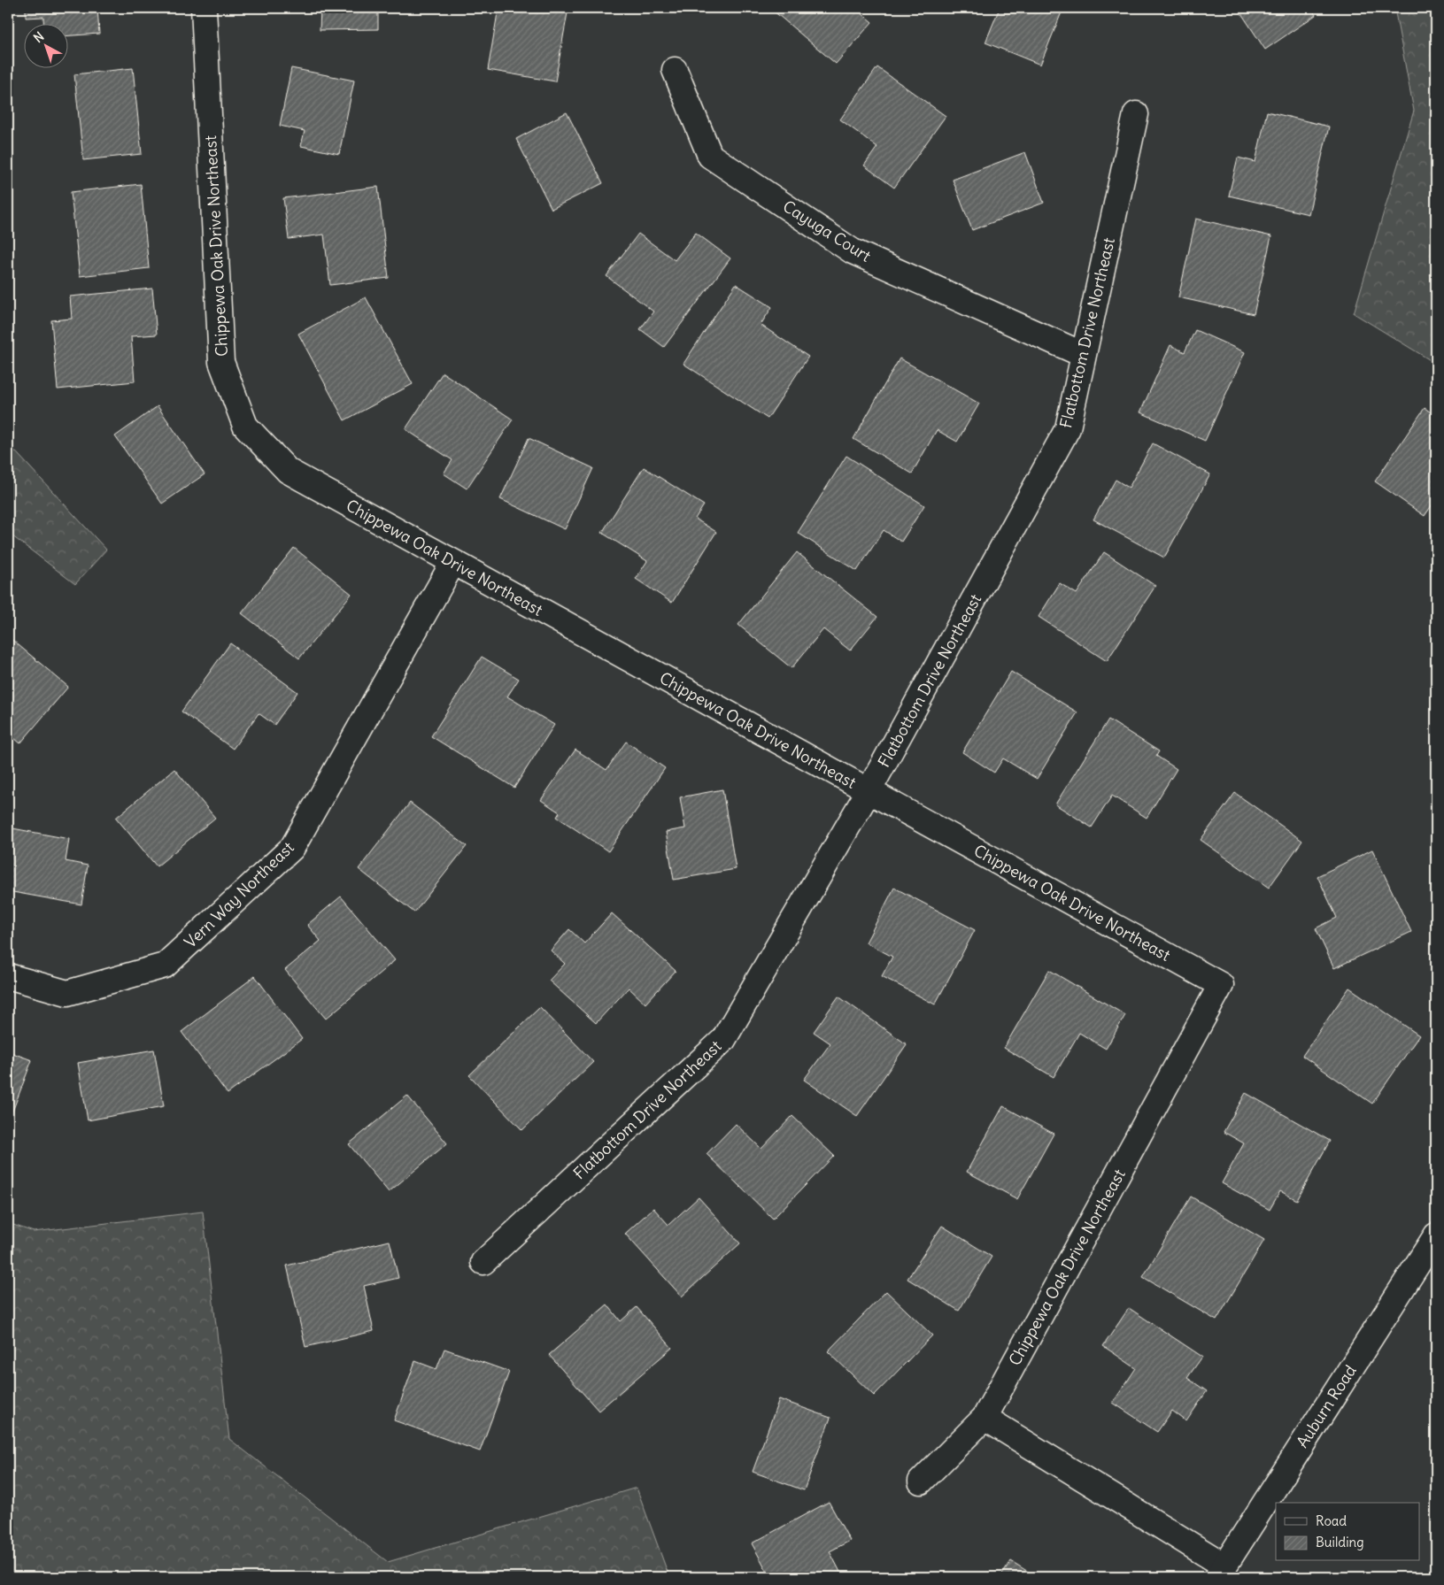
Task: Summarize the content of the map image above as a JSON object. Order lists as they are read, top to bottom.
{
  "streets": {
    "street": [
      "Cayuga Court",
      "Chippewa Oak Drive Northeast",
      "Flatbottom Drive Northeast",
      "Vern Way Northeast",
      "Auburn Road"
    ]
  },
  "crossings": [
    ["Cayuga Court", "Flatbottom Drive Northeast"],
    ["Chippewa Oak Drive Northeast", "Flatbottom Drive Northeast"],
    ["Chippewa Oak Drive Northeast", "Vern Way Northeast"]
  ],
  "legend": ["Road", "Building"],
  "north": "top left"
}
